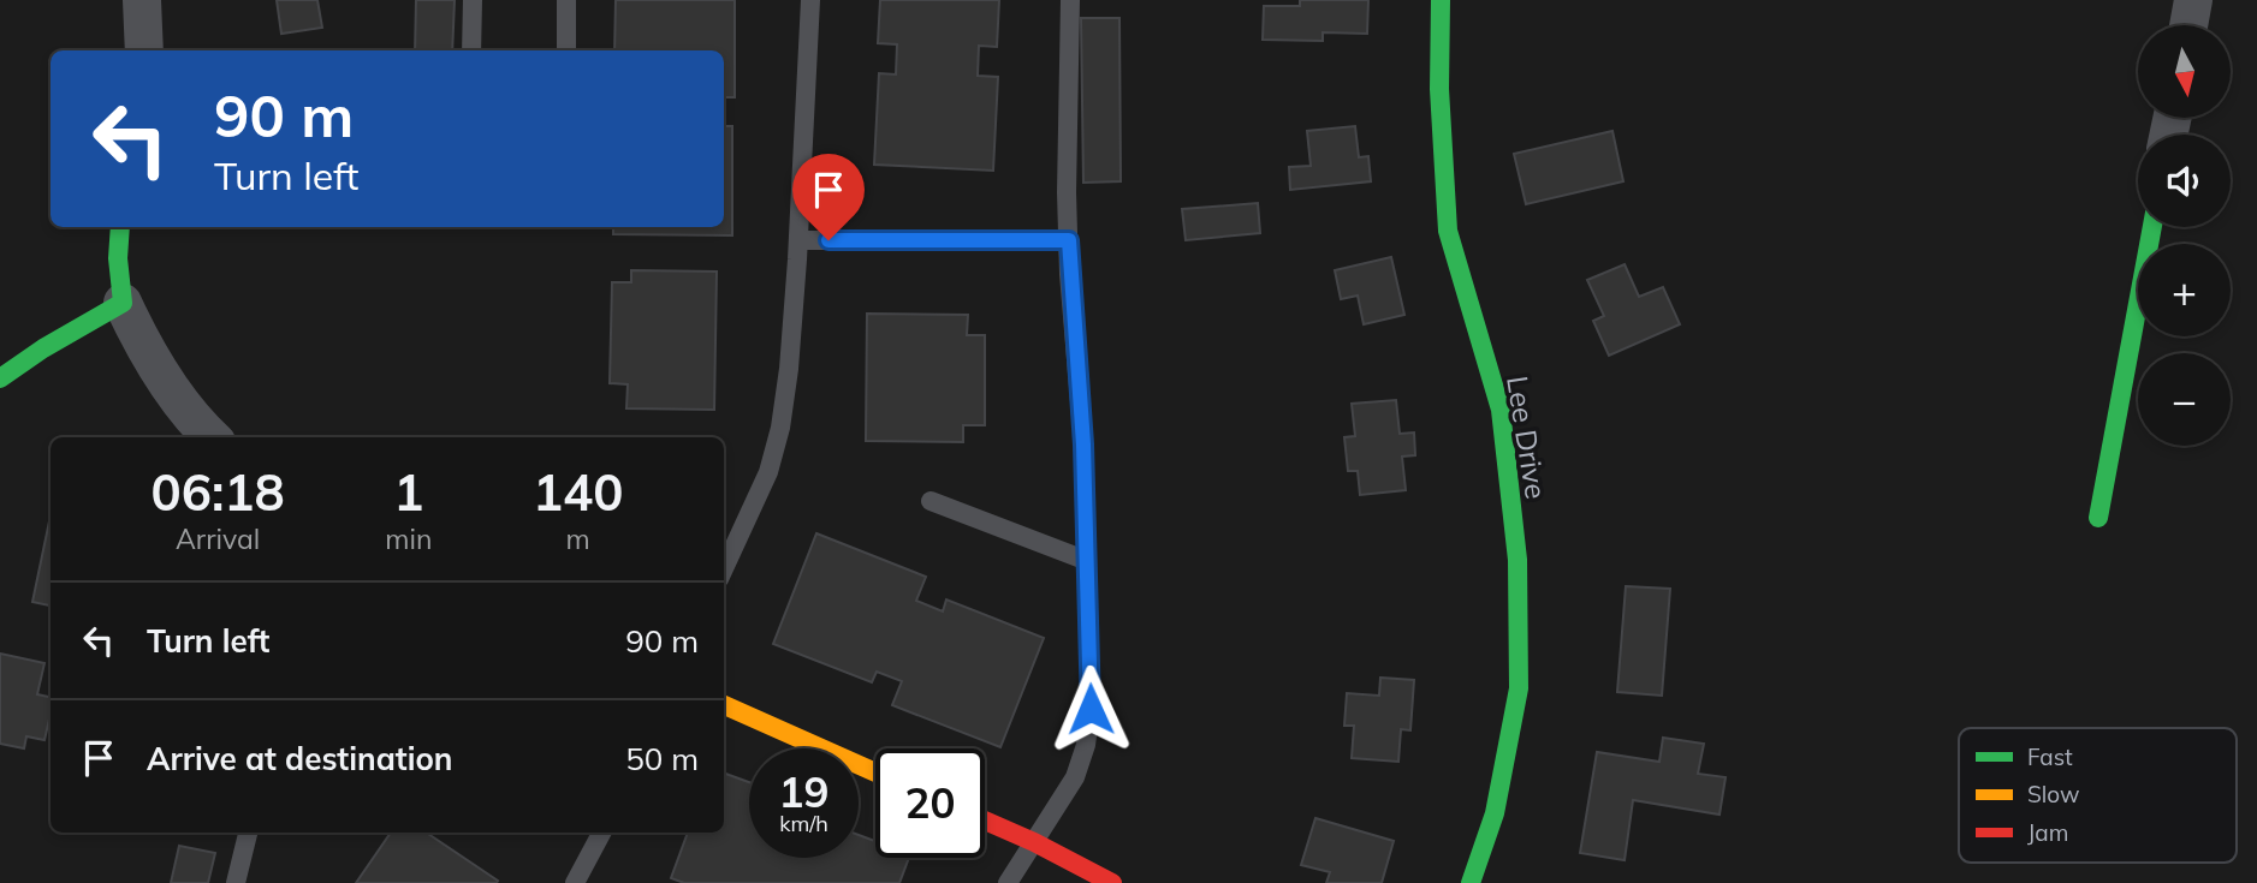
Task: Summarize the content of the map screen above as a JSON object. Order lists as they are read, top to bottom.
{
  "streets": {
    "street": ["Lee Drive"]
  },
  "legend": ["Fast", "Slow", "Jam"],
  "north": "bottom",
  "page": {
    "map_buttons": ["+", "−"],
    "turn": ["90 m", "Turn left"],
    "eta": [
      "06:18",
      "Arrival",
      "1",
      "min",
      "140",
      "m"
    ],
    "list": [
      {
        "name": "Turn left",
        "value": "90 m"
      },
      {
        "name": "Arrive at destination",
        "value": "50 m"
      }
    ],
    "speed": "19 km/h",
    "limit": "20"
  }
}
